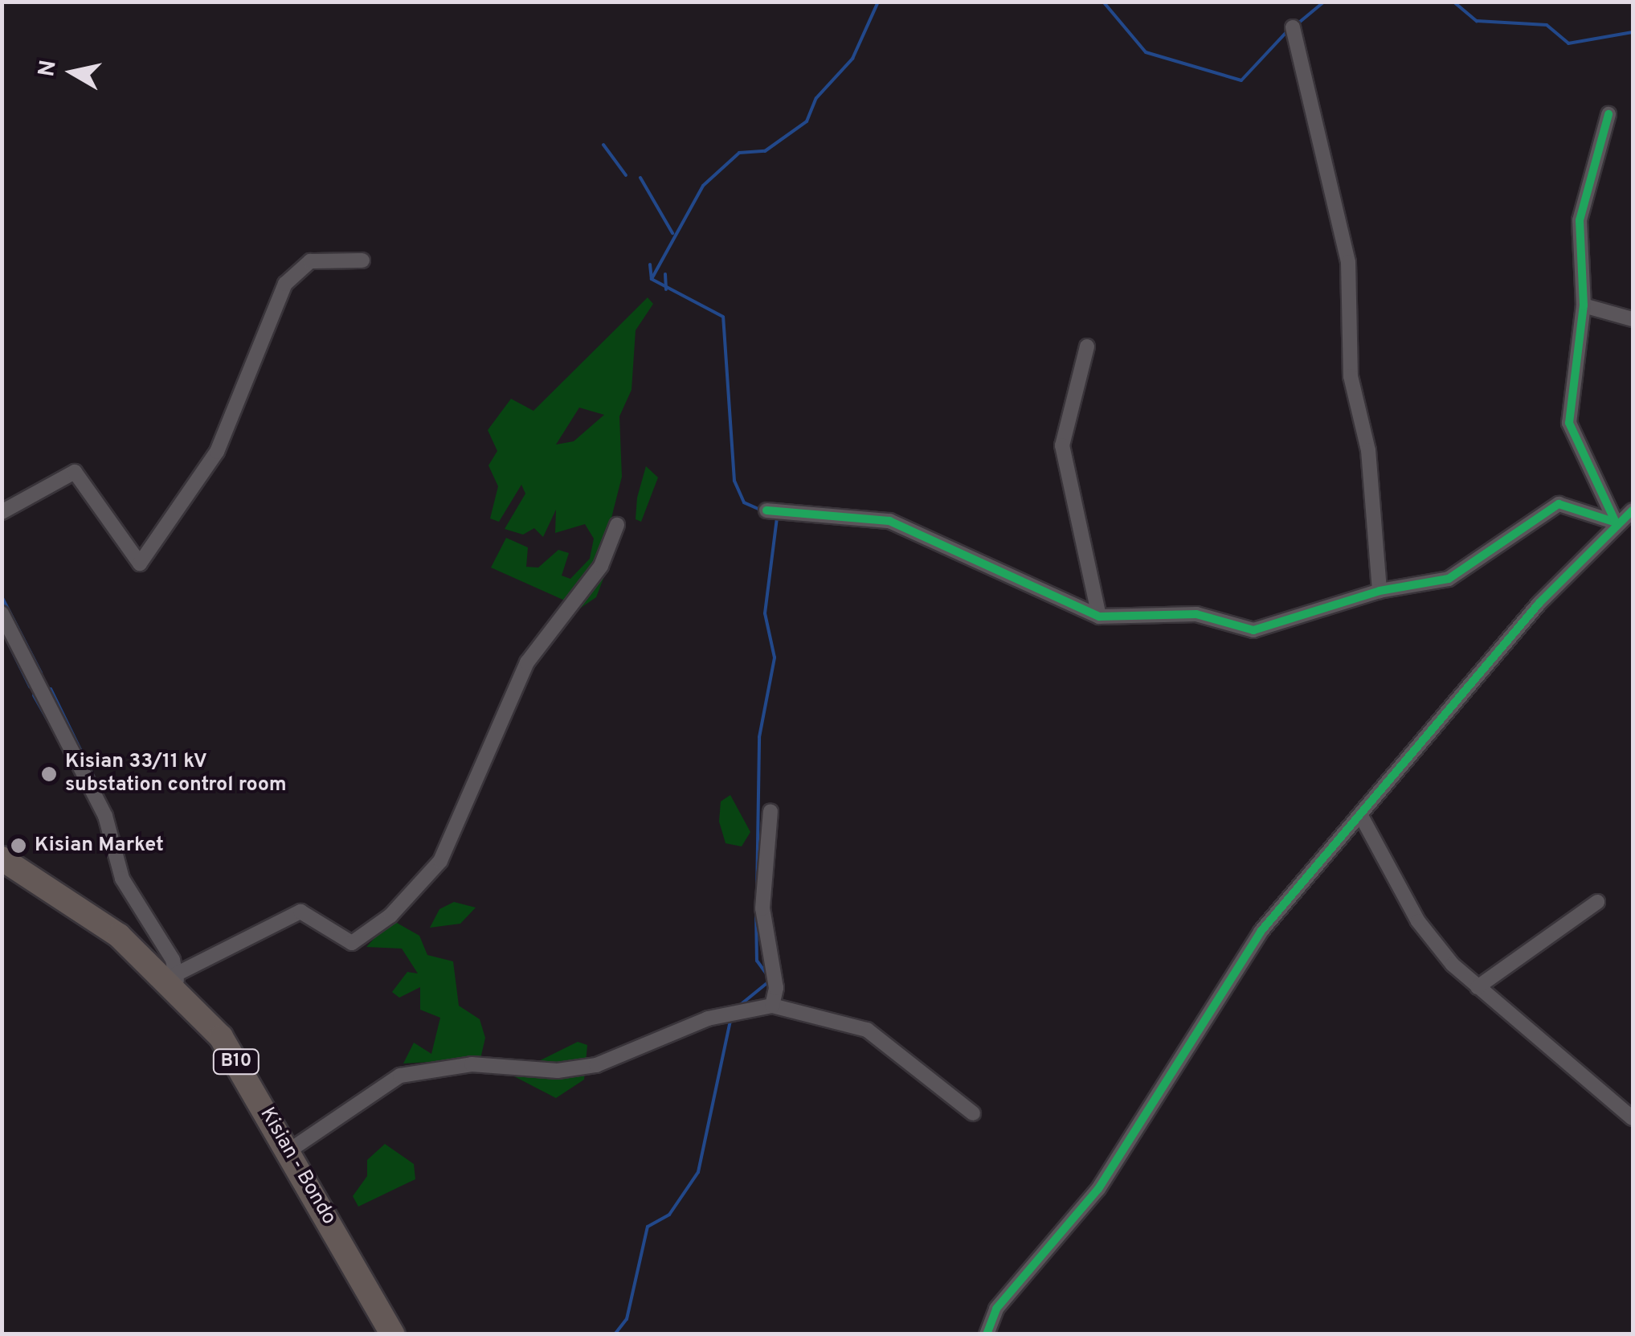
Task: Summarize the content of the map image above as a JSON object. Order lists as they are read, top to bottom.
{
  "streets": {
    "highway": ["B10", "Kisian - Bondo"]
  },
  "places": ["Kisian 33/11 kV substation control room", "Kisian Market"],
  "north": "left"
}
